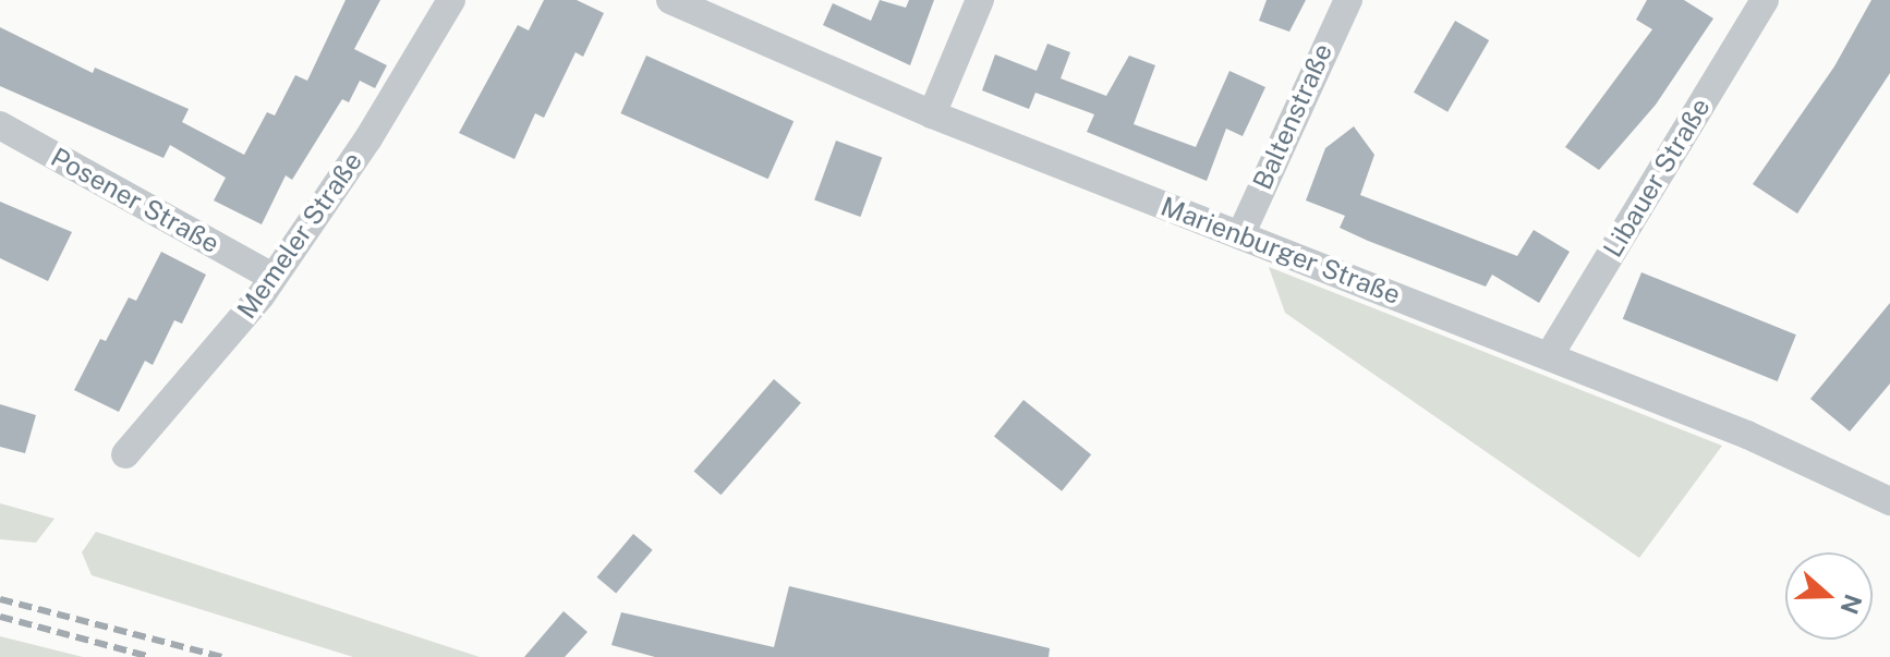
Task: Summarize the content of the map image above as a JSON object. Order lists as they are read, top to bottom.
{
  "streets": {
    "street": [
      "Baltenstraße",
      "Libauer Straße",
      "Posener Straße",
      "Memeler Straße",
      "Marienburger Straße"
    ]
  },
  "crossings": [
    ["Baltenstraße", "Marienburger Straße"],
    ["Libauer Straße", "Marienburger Straße"],
    ["Posener Straße", "Memeler Straße"]
  ],
  "north": "right"
}
